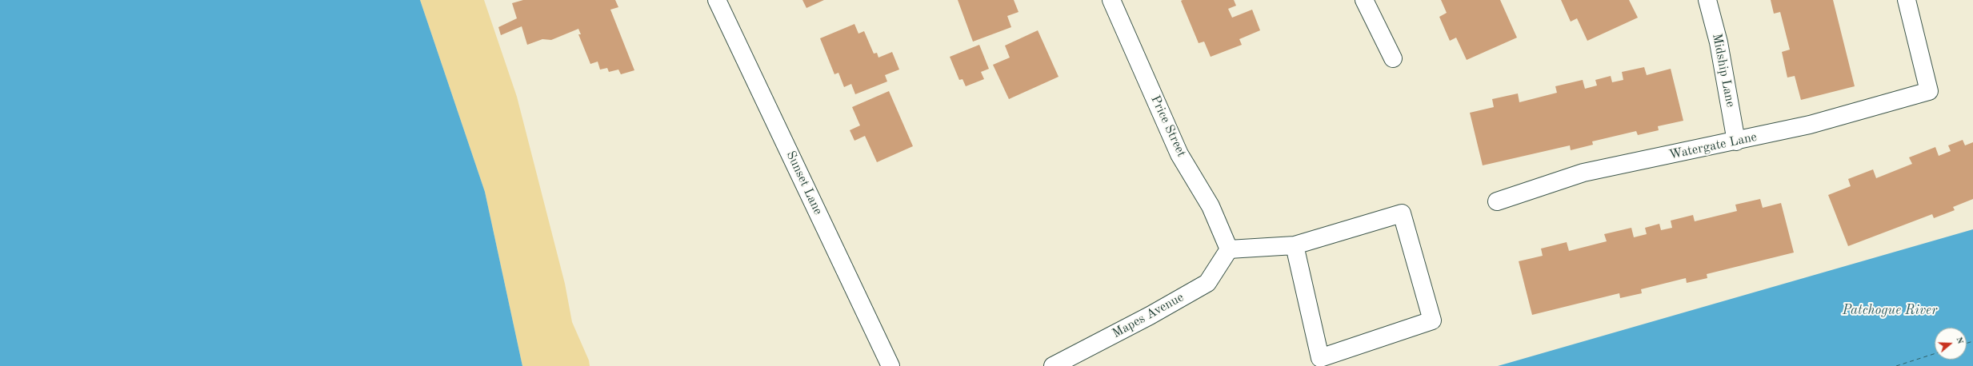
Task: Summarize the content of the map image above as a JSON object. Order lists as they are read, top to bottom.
{
  "streets": {
    "street": [
      "Midship Lane",
      "Price Street",
      "Watergate Lane",
      "Sunset Lane",
      "Mapes Avenue"
    ]
  },
  "crossings": [
    ["Midship Lane", "Watergate Lane"],
    ["Price Street", "Mapes Avenue"]
  ],
  "water": ["Patchogue River"],
  "north": "right"
}
